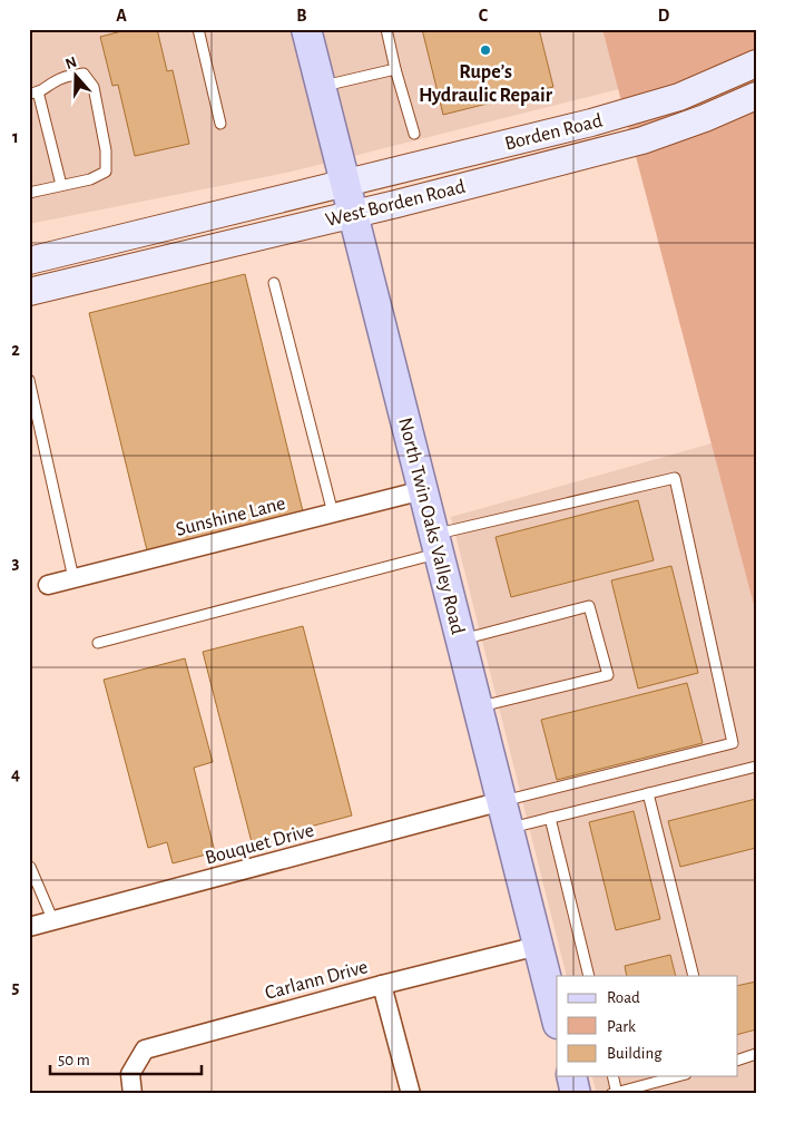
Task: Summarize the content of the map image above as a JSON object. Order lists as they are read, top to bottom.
{
  "streets": {
    "main road": ["Borden Road", "West Borden Road", "North Twin Oaks Valley Road"],
    "street": ["Sunshine Lane", "Bouquet Drive", "Carlann Drive"]
  },
  "crossings": [
    ["Borden Road", "West Borden Road"],
    ["Borden Road", "North Twin Oaks Valley Road"],
    ["West Borden Road", "North Twin Oaks Valley Road"],
    ["Sunshine Lane", "North Twin Oaks Valley Road"],
    ["North Twin Oaks Valley Road", "Bouquet Drive"],
    ["North Twin Oaks Valley Road", "Carlann Drive"]
  ],
  "places": ["Rupe’s Hydraulic Repair"],
  "legend": ["Road", "Park", "Building"],
  "scale_bar": "50 m",
  "north": "top",
  "grid": {
    "columns": [
      "A",
      "B",
      "C",
      "D"
    ],
    "rows": [
      "1",
      "2",
      "3",
      "4",
      "5"
    ]
  }
}
